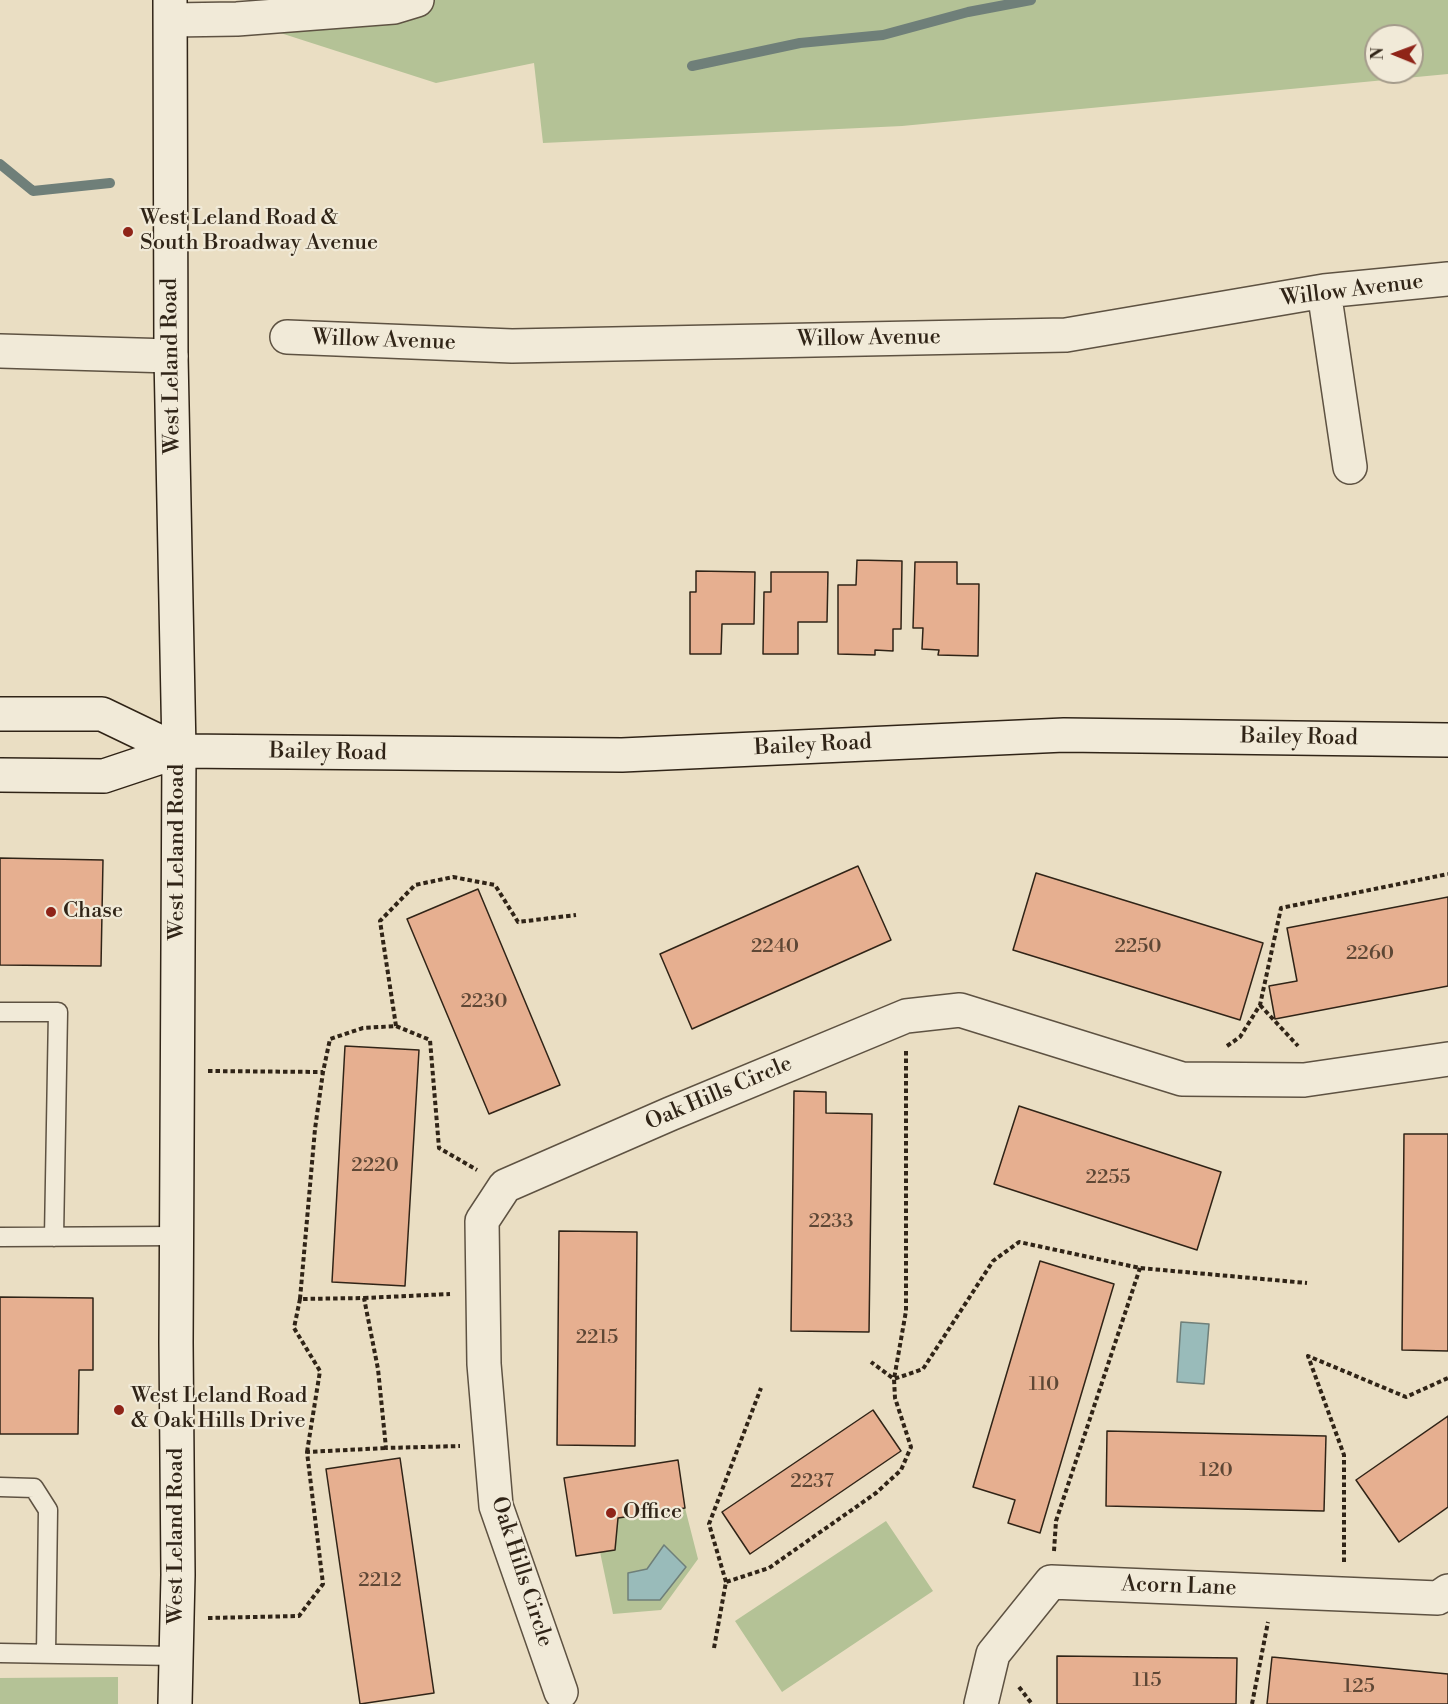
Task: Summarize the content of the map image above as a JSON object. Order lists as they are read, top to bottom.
{
  "streets": {
    "street": [
      "Willow Avenue",
      "West Leland Road",
      "Bailey Road",
      "Oak Hills Circle",
      "Acorn Lane"
    ]
  },
  "crossings": [
    ["West Leland Road", "Bailey Road"]
  ],
  "places": [
    "West Leland Road & South Broadway Avenue",
    "Chase",
    "West Leland Road & Oak Hills Drive",
    "Office"
  ],
  "house_numbers": [
    "2240",
    "2250",
    "2260",
    "2230",
    "2220",
    "2255",
    "2233",
    "2215",
    "110",
    "120",
    "2237",
    "2212",
    "115",
    "125"
  ],
  "north": "left"
}
